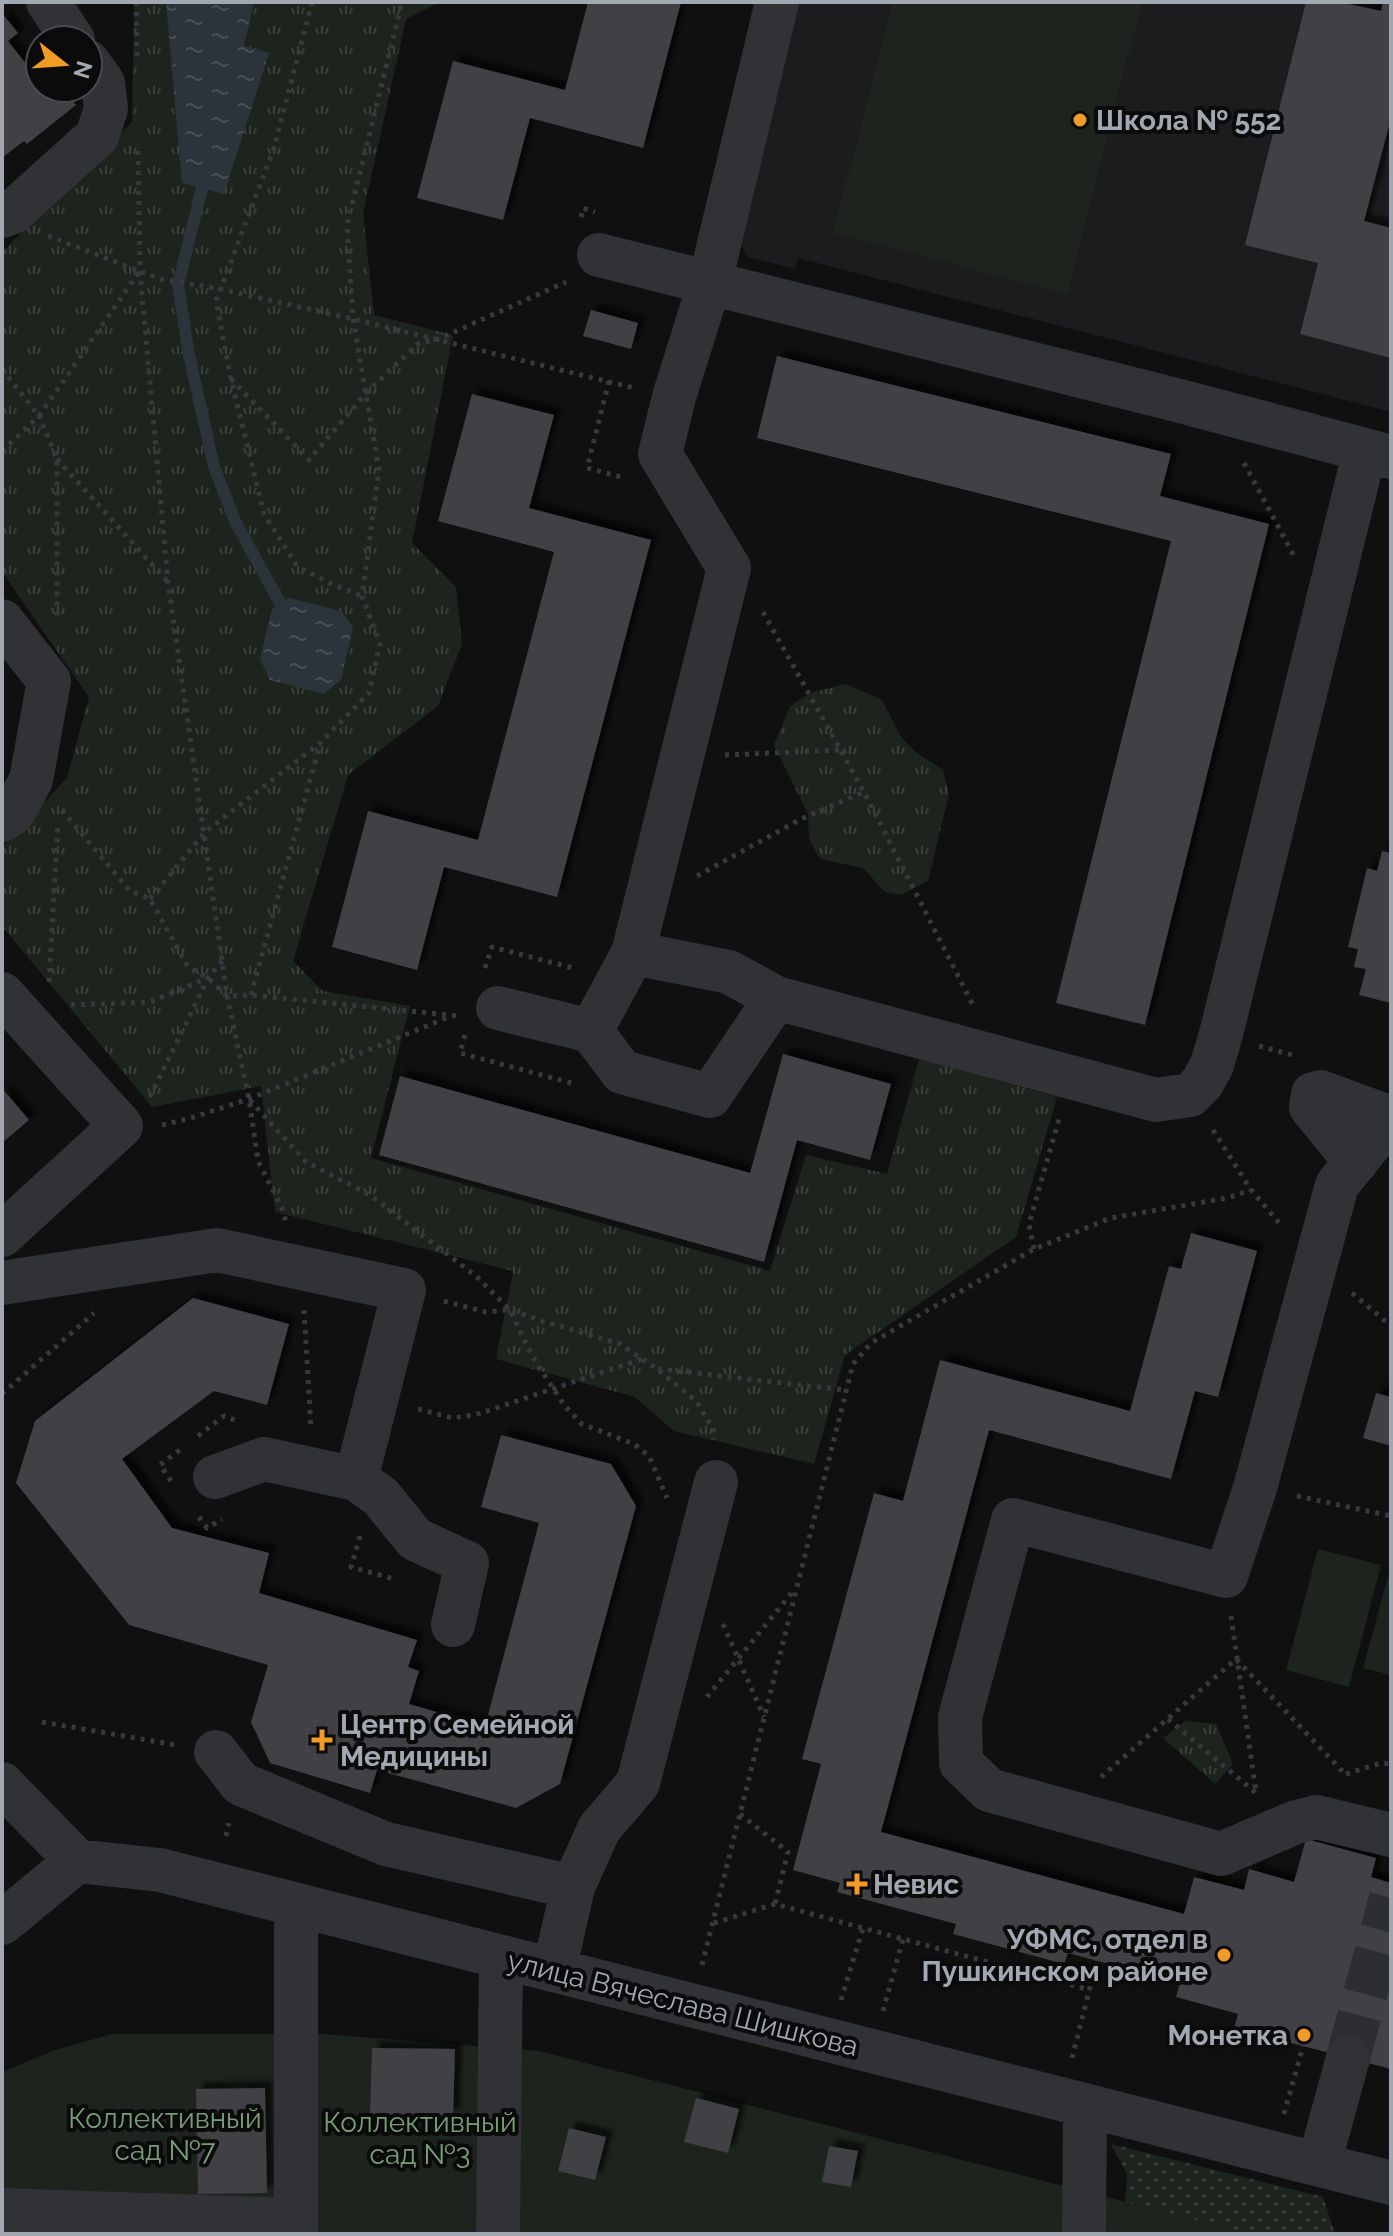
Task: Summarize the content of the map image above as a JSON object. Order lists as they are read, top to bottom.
{
  "streets": {
    "street": ["улица Вячеслава Шишкова"]
  },
  "parks": ["Коллективный сад №7", "Коллективный сад №3"],
  "places": {
    "other": ["Школа № 552", "УФМС, отдел в Пушкинском районе", "Монетка"],
    "health": ["Центр Семейной Медицины", "Невис"]
  },
  "north": "right"
}
